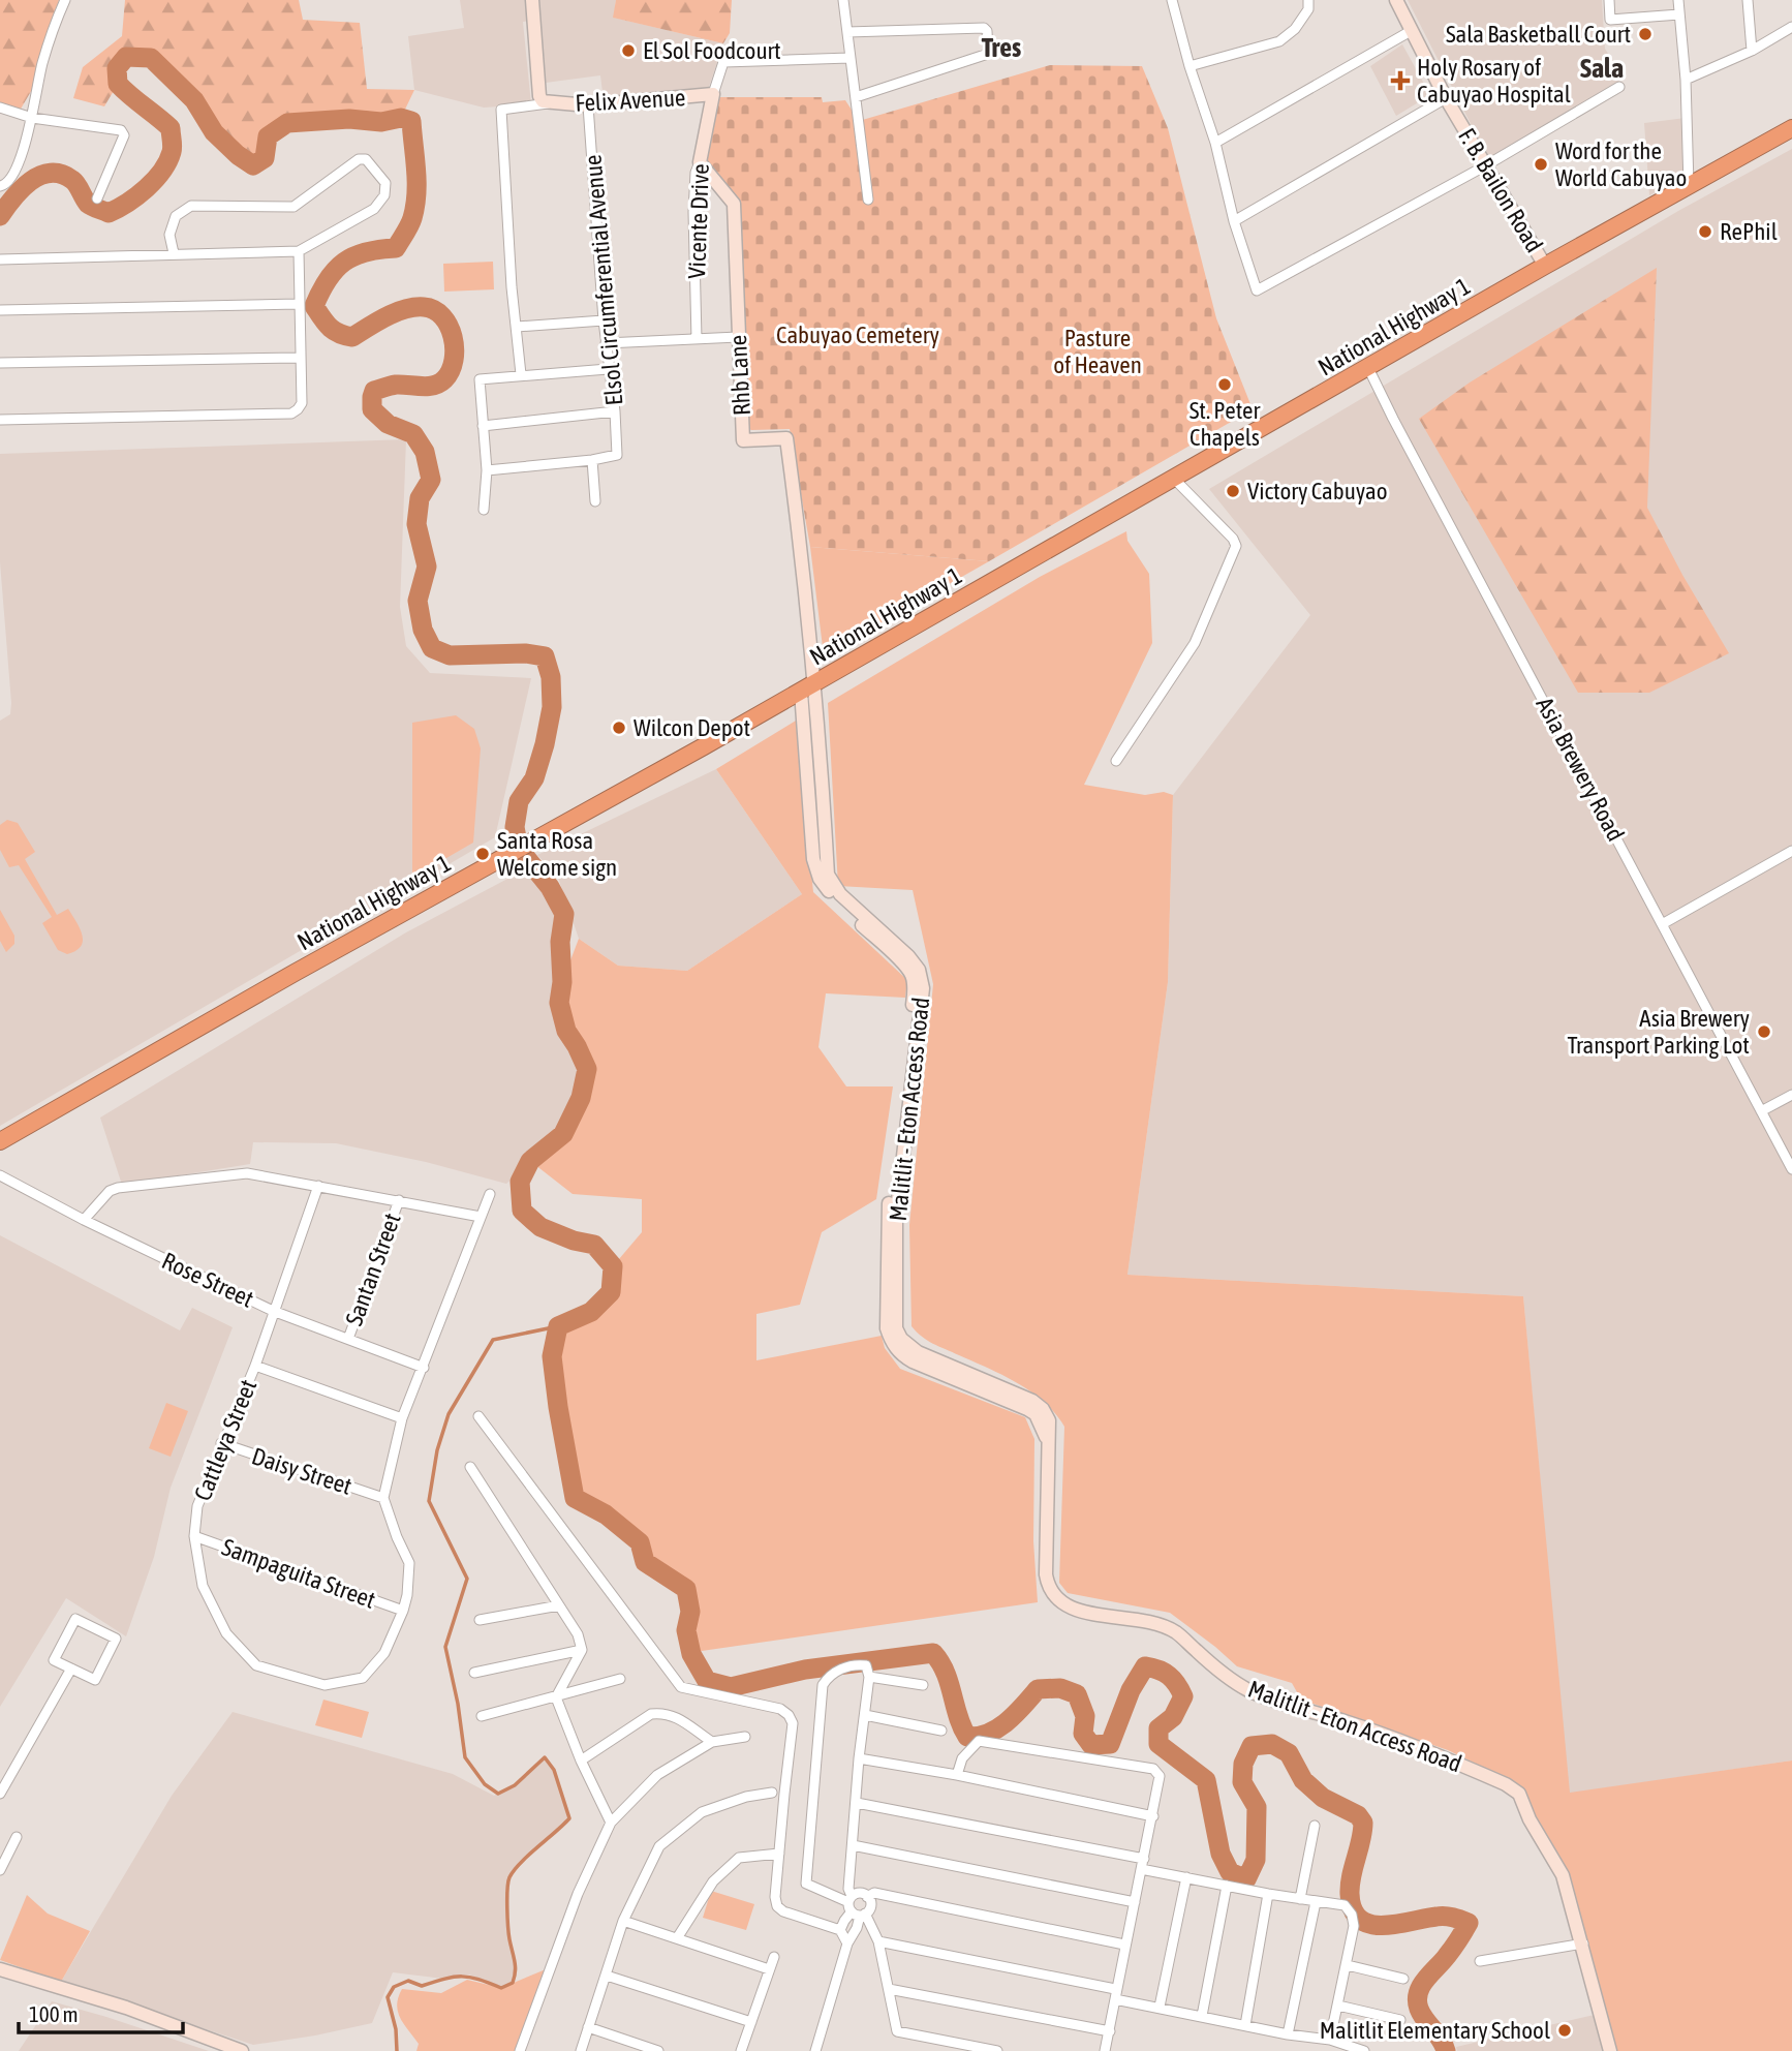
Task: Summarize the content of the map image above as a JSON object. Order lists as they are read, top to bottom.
{
  "streets": {
    "highway": ["National Highway 1"],
    "street": [
      "Felix Avenue",
      "F. B. Bailon Road",
      "Vicente Drive",
      "Elsol Circumferential Avenue",
      "Rhb Lane",
      "Asia Brewery Road",
      "Malitlit - Eton Access Road",
      "Santan Street",
      "Rose Street",
      "Cattleya Street",
      "Daisy Street",
      "Sampaguita Street"
    ]
  },
  "crossings": [
    ["Felix Avenue", "Vicente Drive"],
    ["Felix Avenue", "Elsol Circumferential Avenue"],
    ["F. B. Bailon Road", "National Highway 1"],
    ["Vicente Drive", "Rhb Lane"],
    ["National Highway 1", "Rhb Lane"],
    ["National Highway 1", "Asia Brewery Road"],
    ["National Highway 1", "Malitlit - Eton Access Road"],
    ["Rhb Lane", "Malitlit - Eton Access Road"],
    ["Santan Street", "Rose Street"],
    ["Rose Street", "Cattleya Street"],
    ["Cattleya Street", "Daisy Street"],
    ["Cattleya Street", "Sampaguita Street"]
  ],
  "districts": ["Tres", "Sala"],
  "parks": ["Cabuyao Cemetery", "Pasture of Heaven"],
  "places": {
    "other": [
      "Sala Basketball Court",
      "El Sol Foodcourt",
      "Word for the World Cabuyao",
      "RePhil",
      "St. Peter Chapels",
      "Victory Cabuyao",
      "Wilcon Depot",
      "Santa Rosa Welcome sign",
      "Asia Brewery Transport Parking Lot",
      "Malitlit Elementary School"
    ],
    "health": ["Holy Rosary of Cabuyao Hospital"]
  },
  "scale_bar": "100 m"
}
